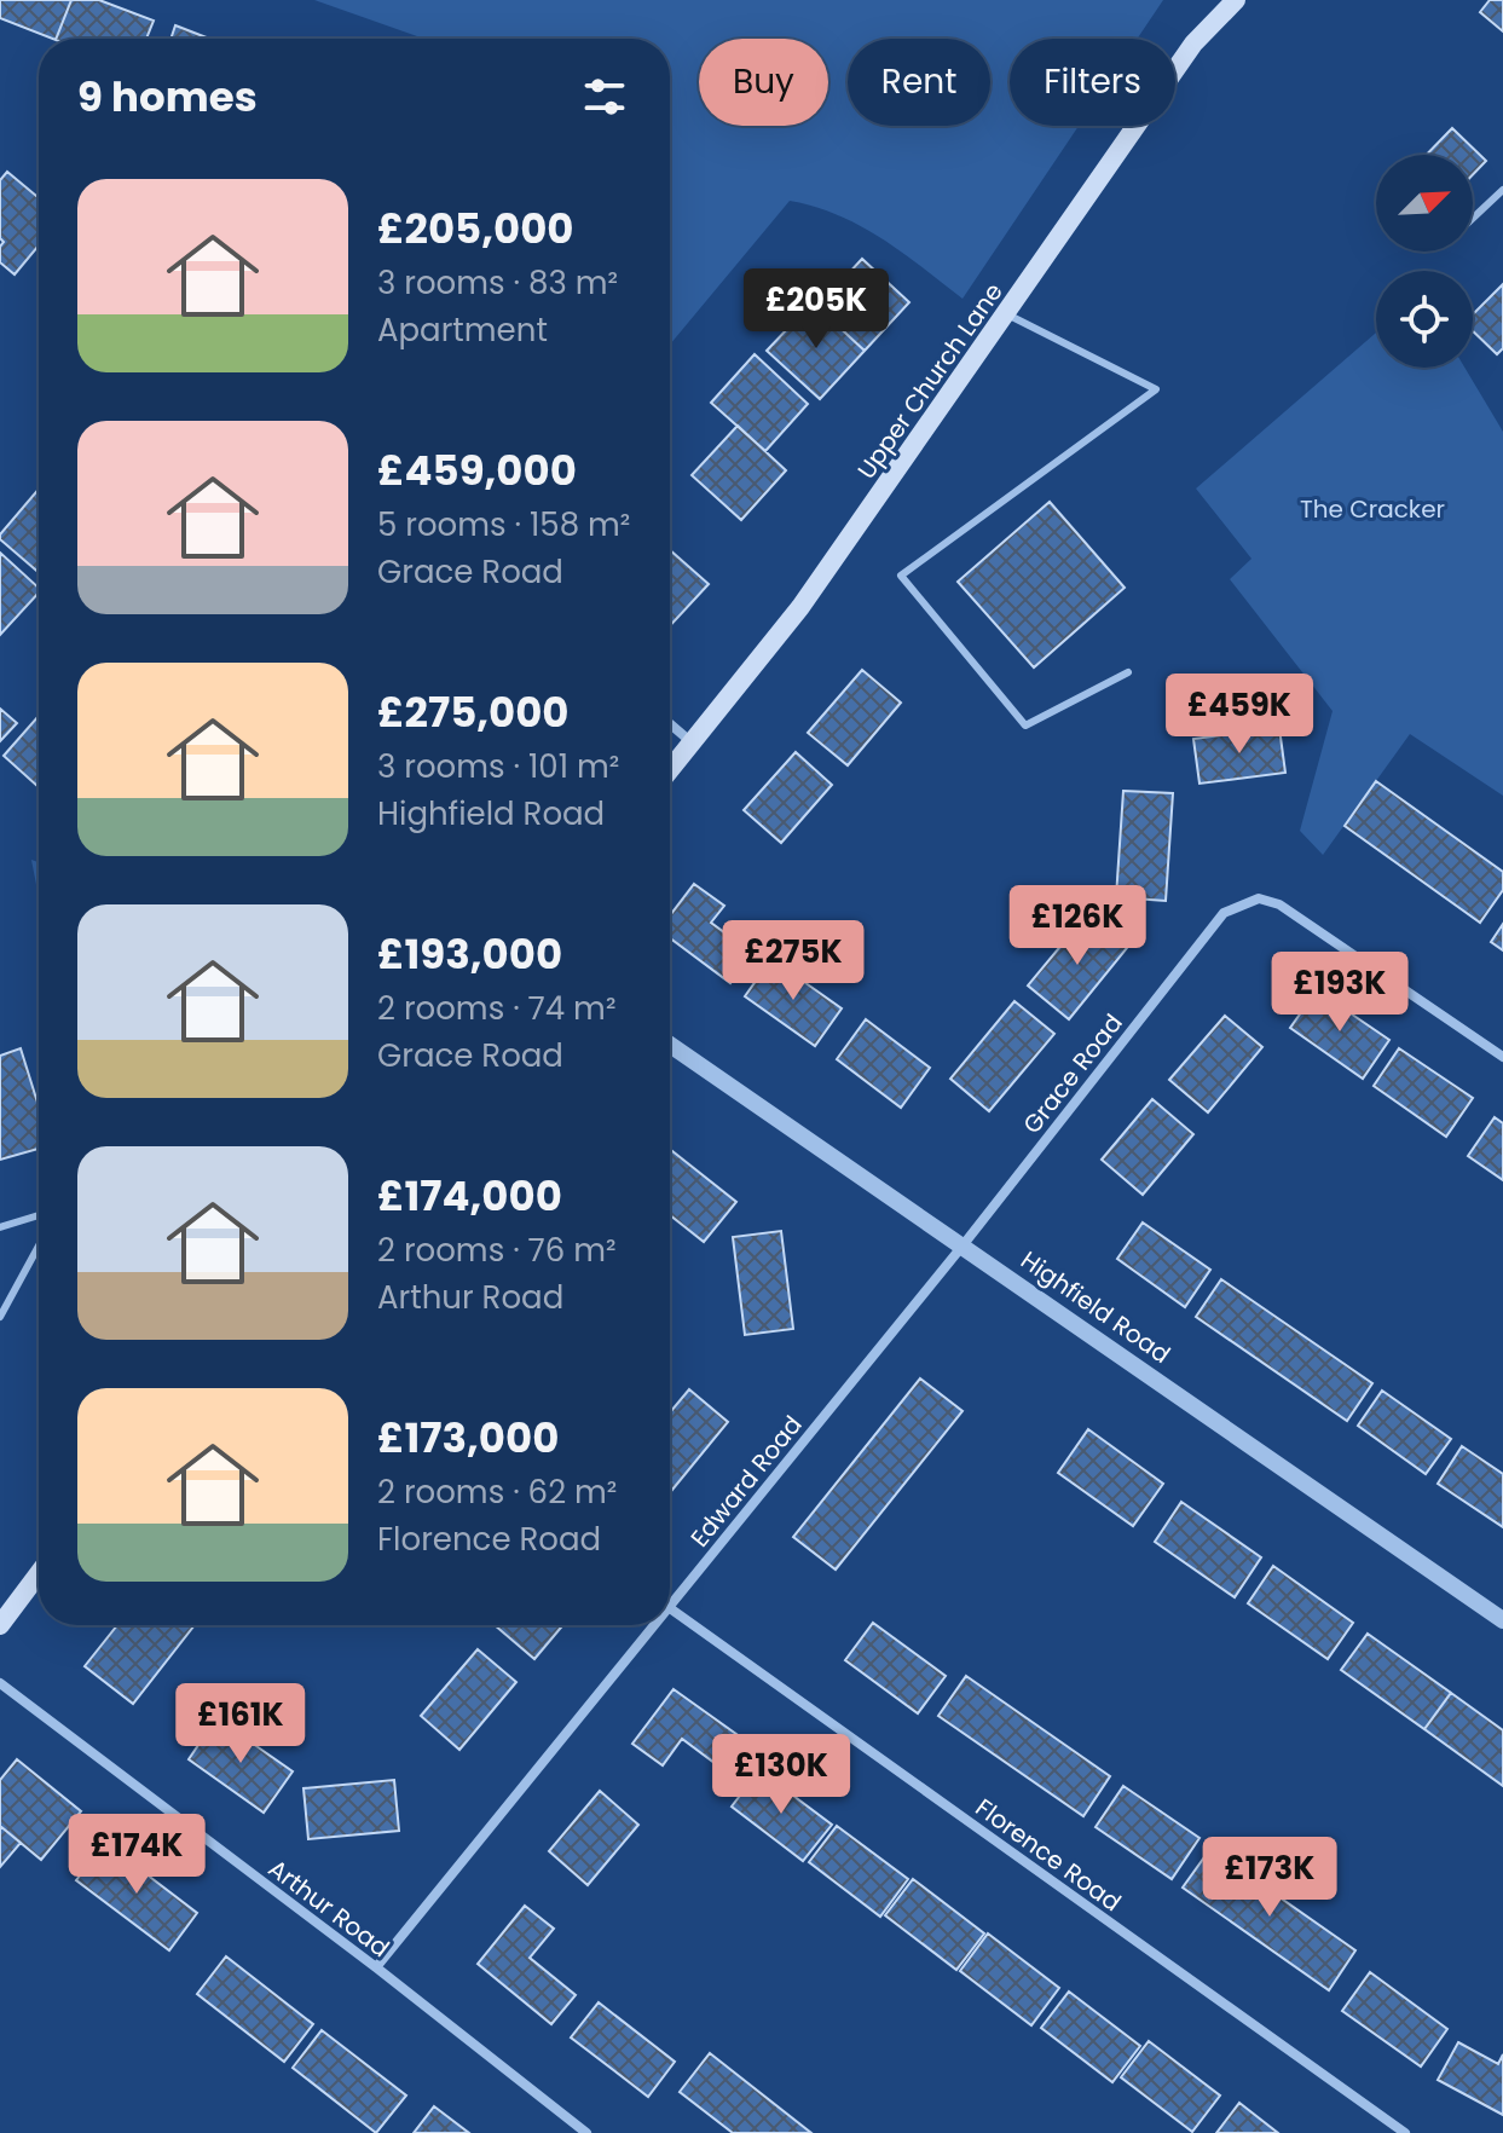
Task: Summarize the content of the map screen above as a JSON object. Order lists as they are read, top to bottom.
{
  "streets": {
    "main road": ["Upper Church Lane"],
    "street": [
      "Grace Road",
      "Highfield Road",
      "Edward Road",
      "Florence Road",
      "Arthur Road"
    ]
  },
  "crossings": [
    ["Grace Road", "Highfield Road"],
    ["Grace Road", "Edward Road"],
    ["Highfield Road", "Edward Road"],
    ["Edward Road", "Florence Road"],
    ["Edward Road", "Arthur Road"]
  ],
  "parks": ["The Cracker"],
  "north": "top right",
  "page": {
    "chip": ["Buy", "Rent", "Filters"],
    "heading": "9 homes",
    "list": [
      {
        "name": "£205,000",
        "note": "3 rooms · 83 m² · Apartment"
      },
      {
        "name": "£459,000",
        "note": "5 rooms · 158 m² · Grace Road"
      },
      {
        "name": "£275,000",
        "note": "3 rooms · 101 m² · Highfield Road"
      },
      {
        "name": "£193,000",
        "note": "2 rooms · 74 m² · Grace Road"
      },
      {
        "name": "£174,000",
        "note": "2 rooms · 76 m² · Arthur Road"
      },
      {
        "name": "£173,000",
        "note": "2 rooms · 62 m² · Florence Road"
      }
    ],
    "price": [
      "£205K",
      "£459K",
      "£126K",
      "£275K",
      "£193K",
      "£161K",
      "£130K",
      "£174K",
      "£173K"
    ]
  }
}
